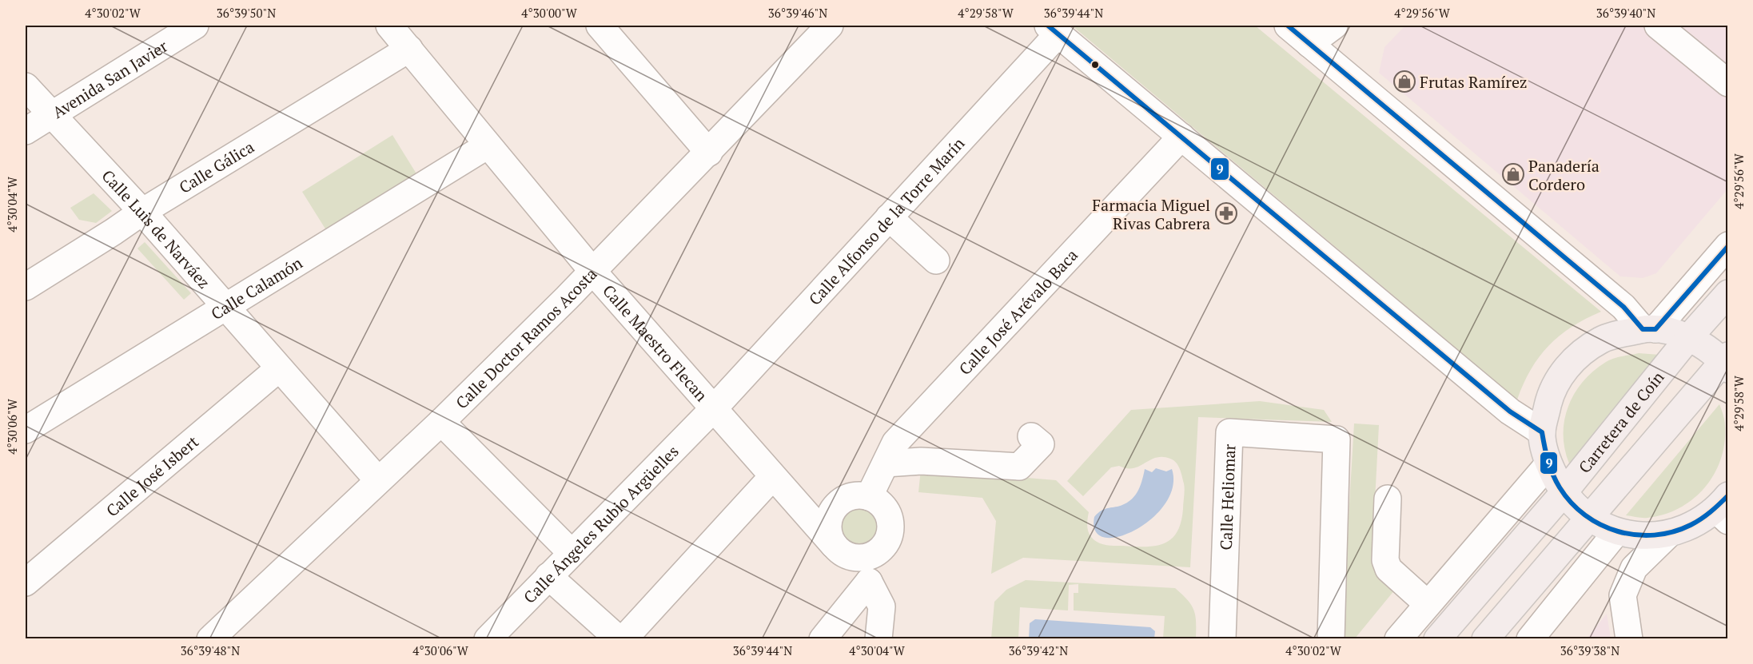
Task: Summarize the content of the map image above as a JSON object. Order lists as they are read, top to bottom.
{
  "streets": {
    "main road": ["Carretera de Coín"],
    "street": [
      "Avenida San Javier",
      "Calle Gálica",
      "Calle Alfonso de la Torre Marín",
      "Calle Luis de Narváez",
      "Calle Calamón",
      "Calle José Arévalo Baca",
      "Calle Doctor Ramos Acosta",
      "Calle Maestro Flecan",
      "Calle José Isbert",
      "Calle Heliomar",
      "Calle Ángeles Rubio Argüelles"
    ]
  },
  "crossings": [
    ["Avenida San Javier", "Calle Luis de Narváez"],
    ["Calle Gálica", "Calle Luis de Narváez"],
    ["Calle Gálica", "Calle Maestro Flecan"],
    ["Calle Alfonso de la Torre Marín", "Calle Maestro Flecan"],
    ["Calle Alfonso de la Torre Marín", "Calle Ángeles Rubio Argüelles"],
    ["Calle Luis de Narváez", "Calle Calamón"],
    ["Calle Luis de Narváez", "Calle Doctor Ramos Acosta"],
    ["Calle Luis de Narváez", "Calle José Isbert"],
    ["Calle Calamón", "Calle Maestro Flecan"],
    ["Calle José Arévalo Baca", "Calle Maestro Flecan"],
    ["Calle Doctor Ramos Acosta", "Calle Maestro Flecan"],
    ["Calle Maestro Flecan", "Calle Ángeles Rubio Argüelles"]
  ],
  "places": {
    "shop": ["Frutas Ramírez", "Panadería Cordero"],
    "pharmacy": ["Farmacia Miguel Rivas Cabrera"]
  },
  "lines": ["transit line 9"],
  "coordinates": [
    "4°30'02\"W",
    "36°39'50\"N",
    "4°30'00\"W",
    "36°39'46\"N",
    "4°29'58\"W",
    "36°39'44\"N",
    "4°29'56\"W",
    "36°39'40\"N",
    "4°30'04\"W",
    "4°30'06\"W",
    "36°39'48\"N",
    "36°39'42\"N",
    "36°39'38\"N"
  ]
}
